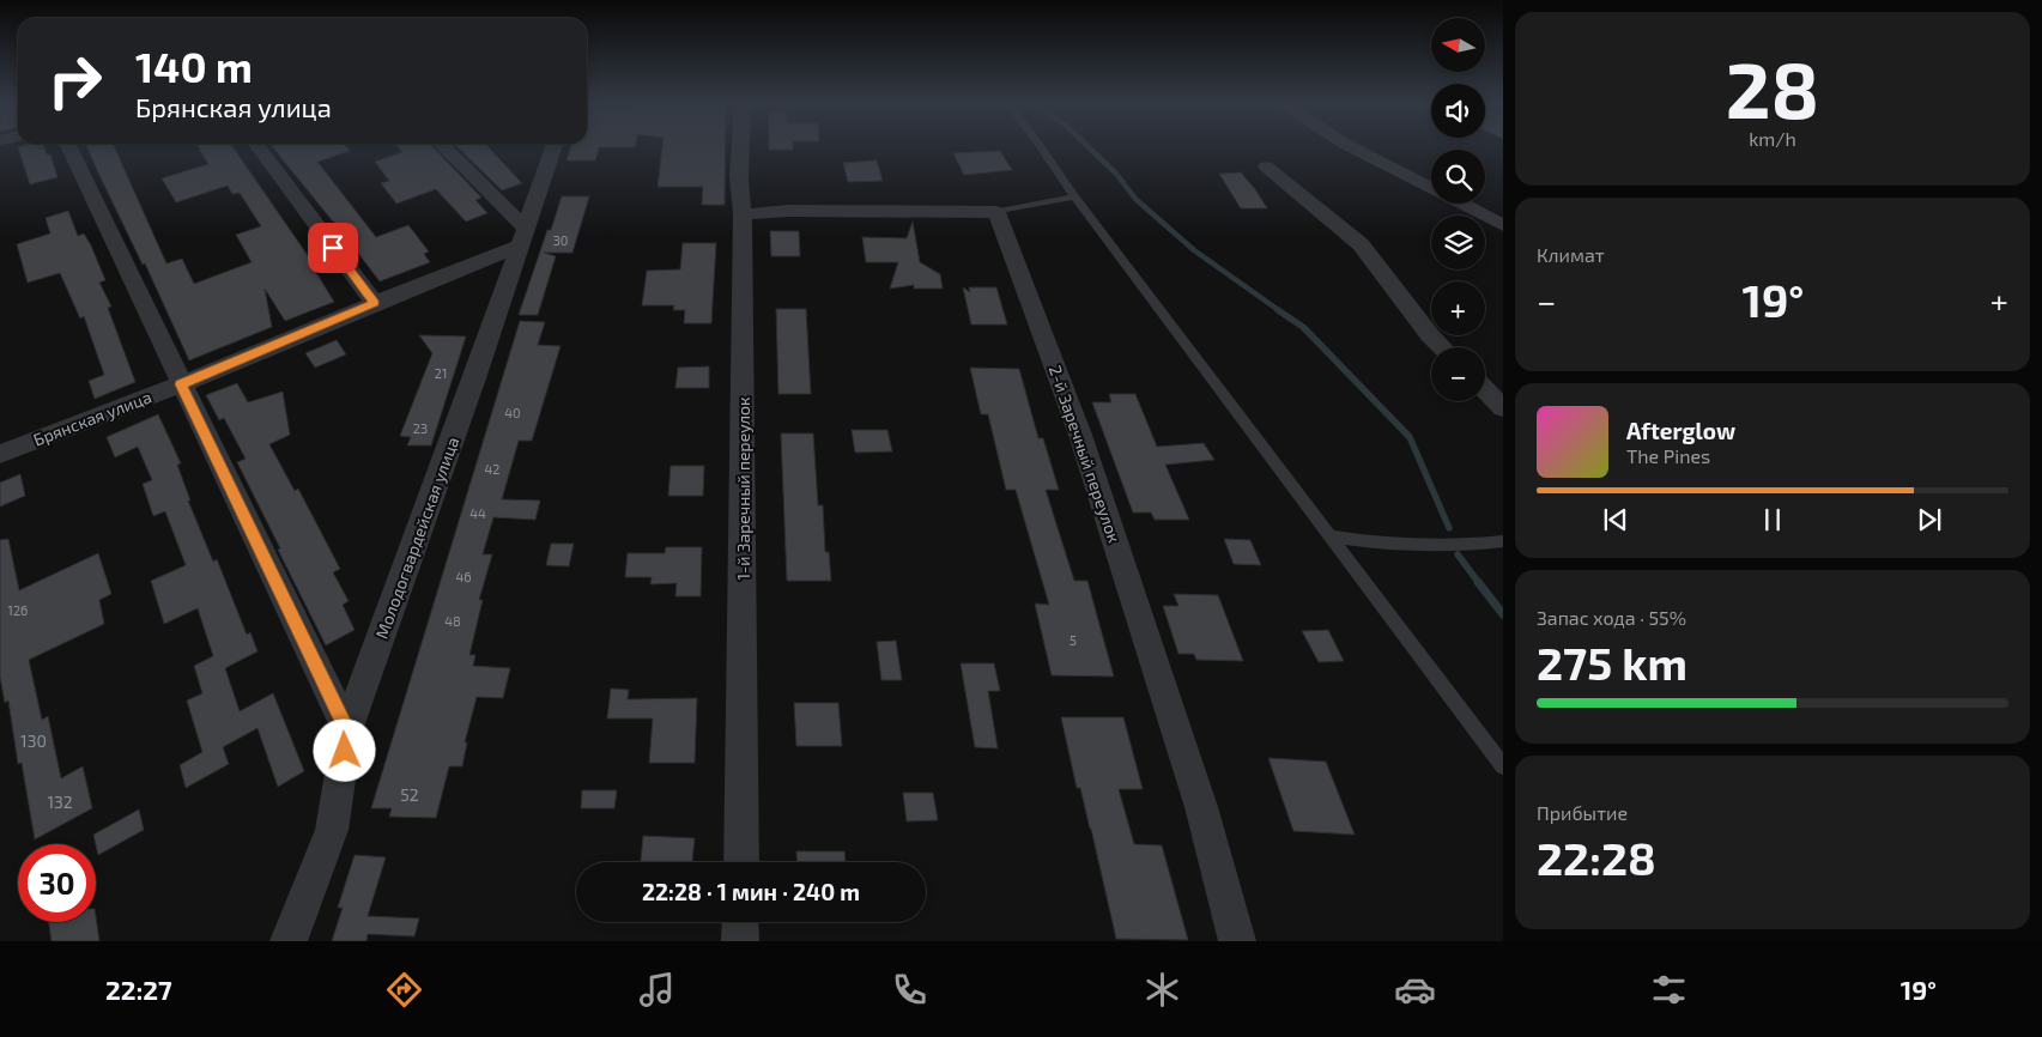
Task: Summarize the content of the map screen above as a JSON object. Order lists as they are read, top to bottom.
{
  "streets": {
    "street": [
      "Брянская улица",
      "2-й Заречный переулок",
      "1-й Заречный переулок",
      "Молодогвардейская улица"
    ]
  },
  "crossings": [
    ["Брянская улица", "Молодогвардейская улица"]
  ],
  "house_numbers": [
    "30",
    "21",
    "40",
    "23",
    "42",
    "44",
    "46",
    "126",
    "48",
    "5",
    "130",
    "52",
    "132"
  ],
  "north": "left",
  "page": {
    "tile": [
      ["28", "km/h"],
      "Климат",
      ["Запас хода · 55%", "275 km"],
      ["Прибытие", "22:28"]
    ],
    "map_buttons": ["+", "−"],
    "turn": ["140 m", "Брянская улица"],
    "heat": ["−", "19°", "+"],
    "song": ["Afterglow", "The Pines"],
    "limit": "30",
    "trip": "22:28 · 1 мин · 240 m",
    "tabs": ["22:27", "19°"]
  }
}
